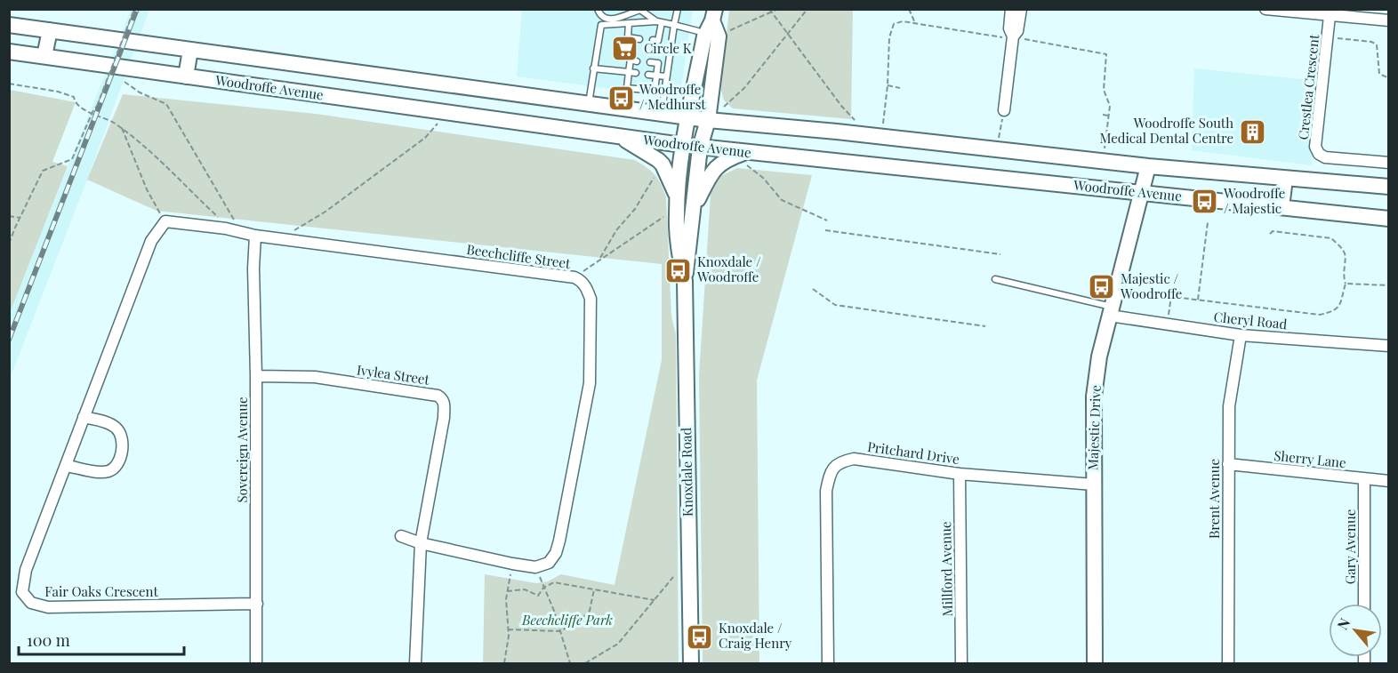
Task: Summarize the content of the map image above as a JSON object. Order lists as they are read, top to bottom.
{
  "streets": {
    "main road": ["Woodroffe Avenue", "Majestic Drive", "Knoxdale Road"],
    "street": [
      "Crestlea Crescent",
      "Beechcliffe Street",
      "Cheryl Road",
      "Ivylea Street",
      "Sovereign Avenue",
      "Pritchard Drive",
      "Sherry Lane",
      "Brent Avenue",
      "Gary Avenue",
      "Millford Avenue",
      "Fair Oaks Crescent"
    ]
  },
  "crossings": [
    ["Woodroffe Avenue", "Majestic Drive"],
    ["Woodroffe Avenue", "Knoxdale Road"],
    ["Beechcliffe Street", "Sovereign Avenue"],
    ["Cheryl Road", "Majestic Drive"],
    ["Cheryl Road", "Brent Avenue"],
    ["Ivylea Street", "Sovereign Avenue"],
    ["Majestic Drive", "Pritchard Drive"],
    ["Sovereign Avenue", "Fair Oaks Crescent"],
    ["Pritchard Drive", "Millford Avenue"],
    ["Sherry Lane", "Brent Avenue"],
    ["Sherry Lane", "Gary Avenue"]
  ],
  "parks": ["Beechcliffe Park"],
  "places": {
    "supermarket": ["Circle K"],
    "bus stop": [
      "Woodroffe / Medhurst",
      "Woodroffe / Majestic",
      "Knoxdale / Woodroffe",
      "Majestic / Woodroffe",
      "Knoxdale / Craig Henry"
    ],
    "building": ["Woodroffe South Medical Dental Centre"]
  },
  "scale_bar": "100 m",
  "north": "top left"
}
